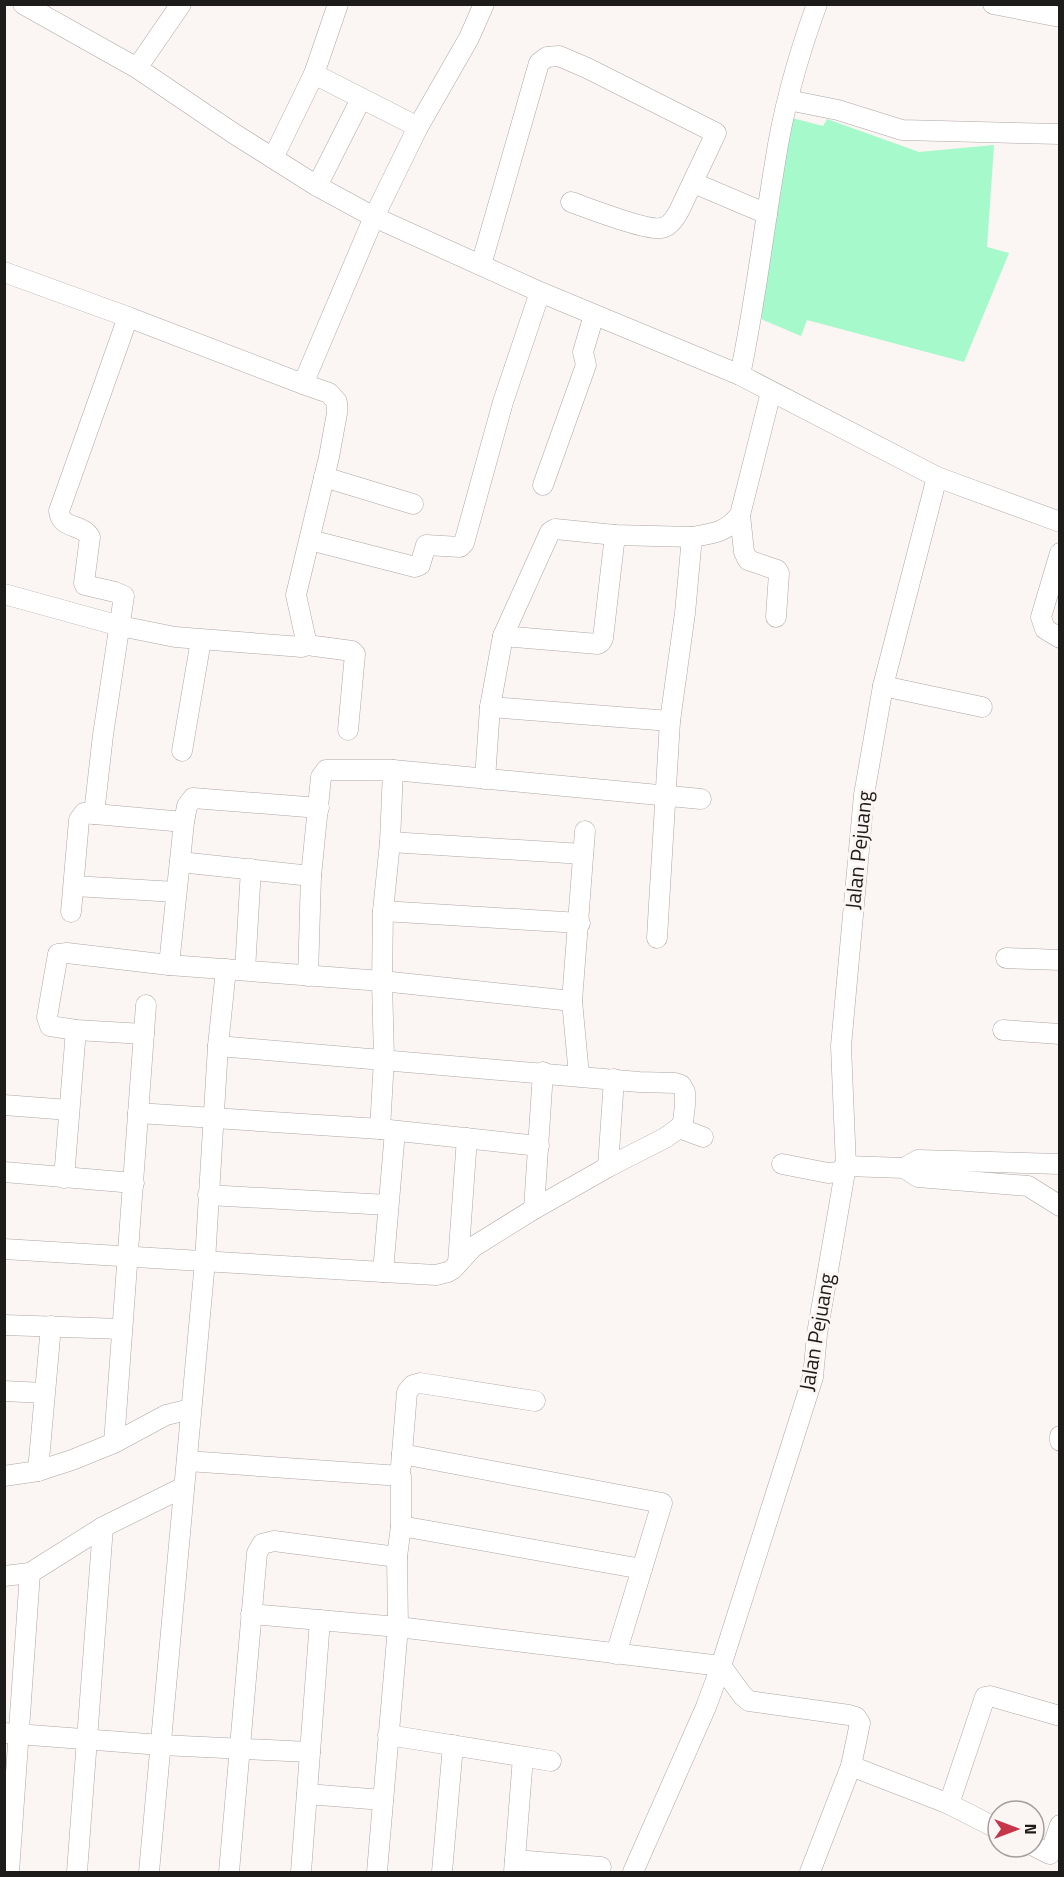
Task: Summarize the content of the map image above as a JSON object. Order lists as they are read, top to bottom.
{
  "streets": {
    "street": ["Jalan Pejuang"]
  },
  "north": "right"
}
